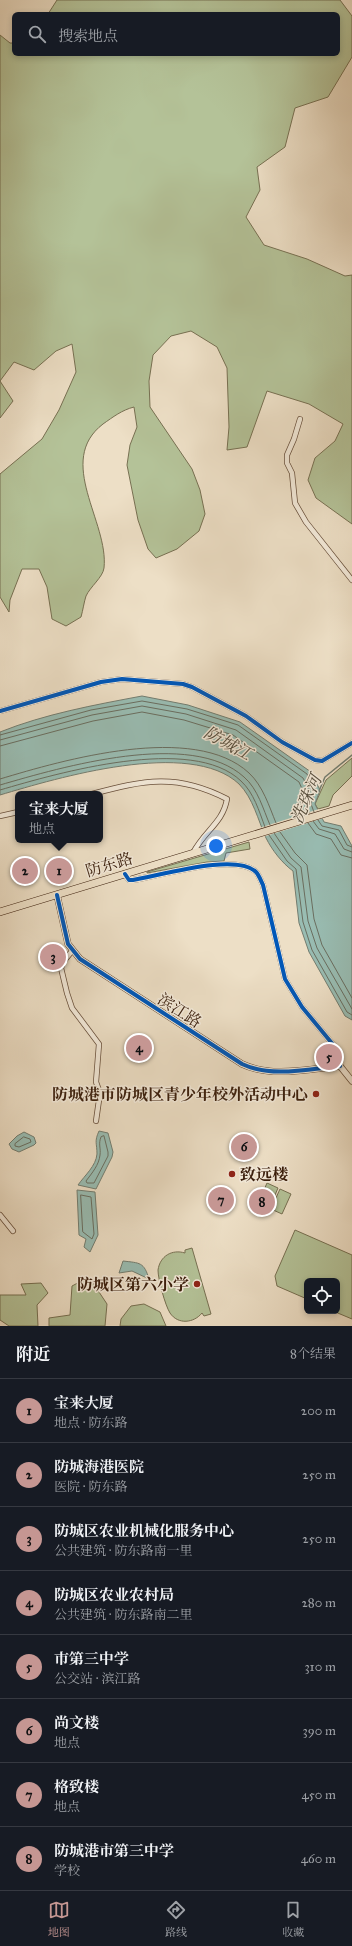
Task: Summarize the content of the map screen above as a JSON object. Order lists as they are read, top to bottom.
{
  "streets": {
    "main road": ["防东路"],
    "street": ["滨江路"]
  },
  "water": ["防城江", "洗珠河"],
  "places": ["防城港市防城区青少年校外活动中心", "致远楼", "防城区第六小学"],
  "page": {
    "search": "搜索地点",
    "popup": ["宝来大厦", "地点"],
    "pins": [
      "1",
      "2",
      "3",
      "4",
      "5",
      "6",
      "7",
      "8"
    ],
    "heading": ["附近", "8个结果"],
    "list": [
      {
        "mark": "1",
        "name": "宝来大厦",
        "note": "地点 · 防东路",
        "value": "200 m"
      },
      {
        "mark": "2",
        "name": "防城海港医院",
        "note": "医院 · 防东路",
        "value": "250 m"
      },
      {
        "mark": "3",
        "name": "防城区农业机械化服务中心",
        "note": "公共建筑 · 防东路南一里",
        "value": "250 m"
      },
      {
        "mark": "4",
        "name": "防城区农业农村局",
        "note": "公共建筑 · 防东路南二里",
        "value": "280 m"
      },
      {
        "mark": "5",
        "name": "巿第三中学",
        "note": "公交站 · 滨江路",
        "value": "310 m"
      },
      {
        "mark": "6",
        "name": "尚文楼",
        "note": "地点",
        "value": "390 m"
      },
      {
        "mark": "7",
        "name": "格致楼",
        "note": "地点",
        "value": "450 m"
      },
      {
        "mark": "8",
        "name": "防城港市第三中学",
        "note": "学校",
        "value": "460 m"
      }
    ],
    "nav": ["地图", "路线", "收藏"]
  }
}
